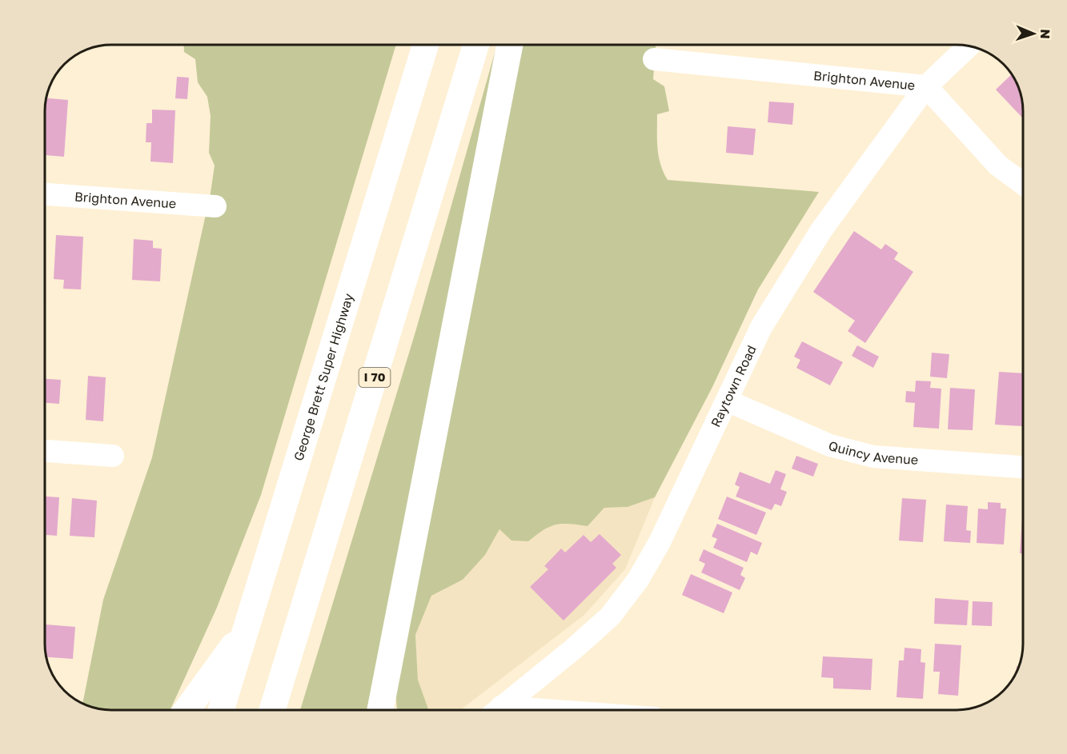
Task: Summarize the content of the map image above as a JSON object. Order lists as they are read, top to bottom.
{
  "streets": {
    "highway": ["George Brett Super Highway", "I 70"],
    "street": ["Brighton Avenue", "Raytown Road", "Quincy Avenue"]
  },
  "crossings": [
    ["Brighton Avenue", "Raytown Road"],
    ["Raytown Road", "Quincy Avenue"]
  ],
  "north": "right"
}
